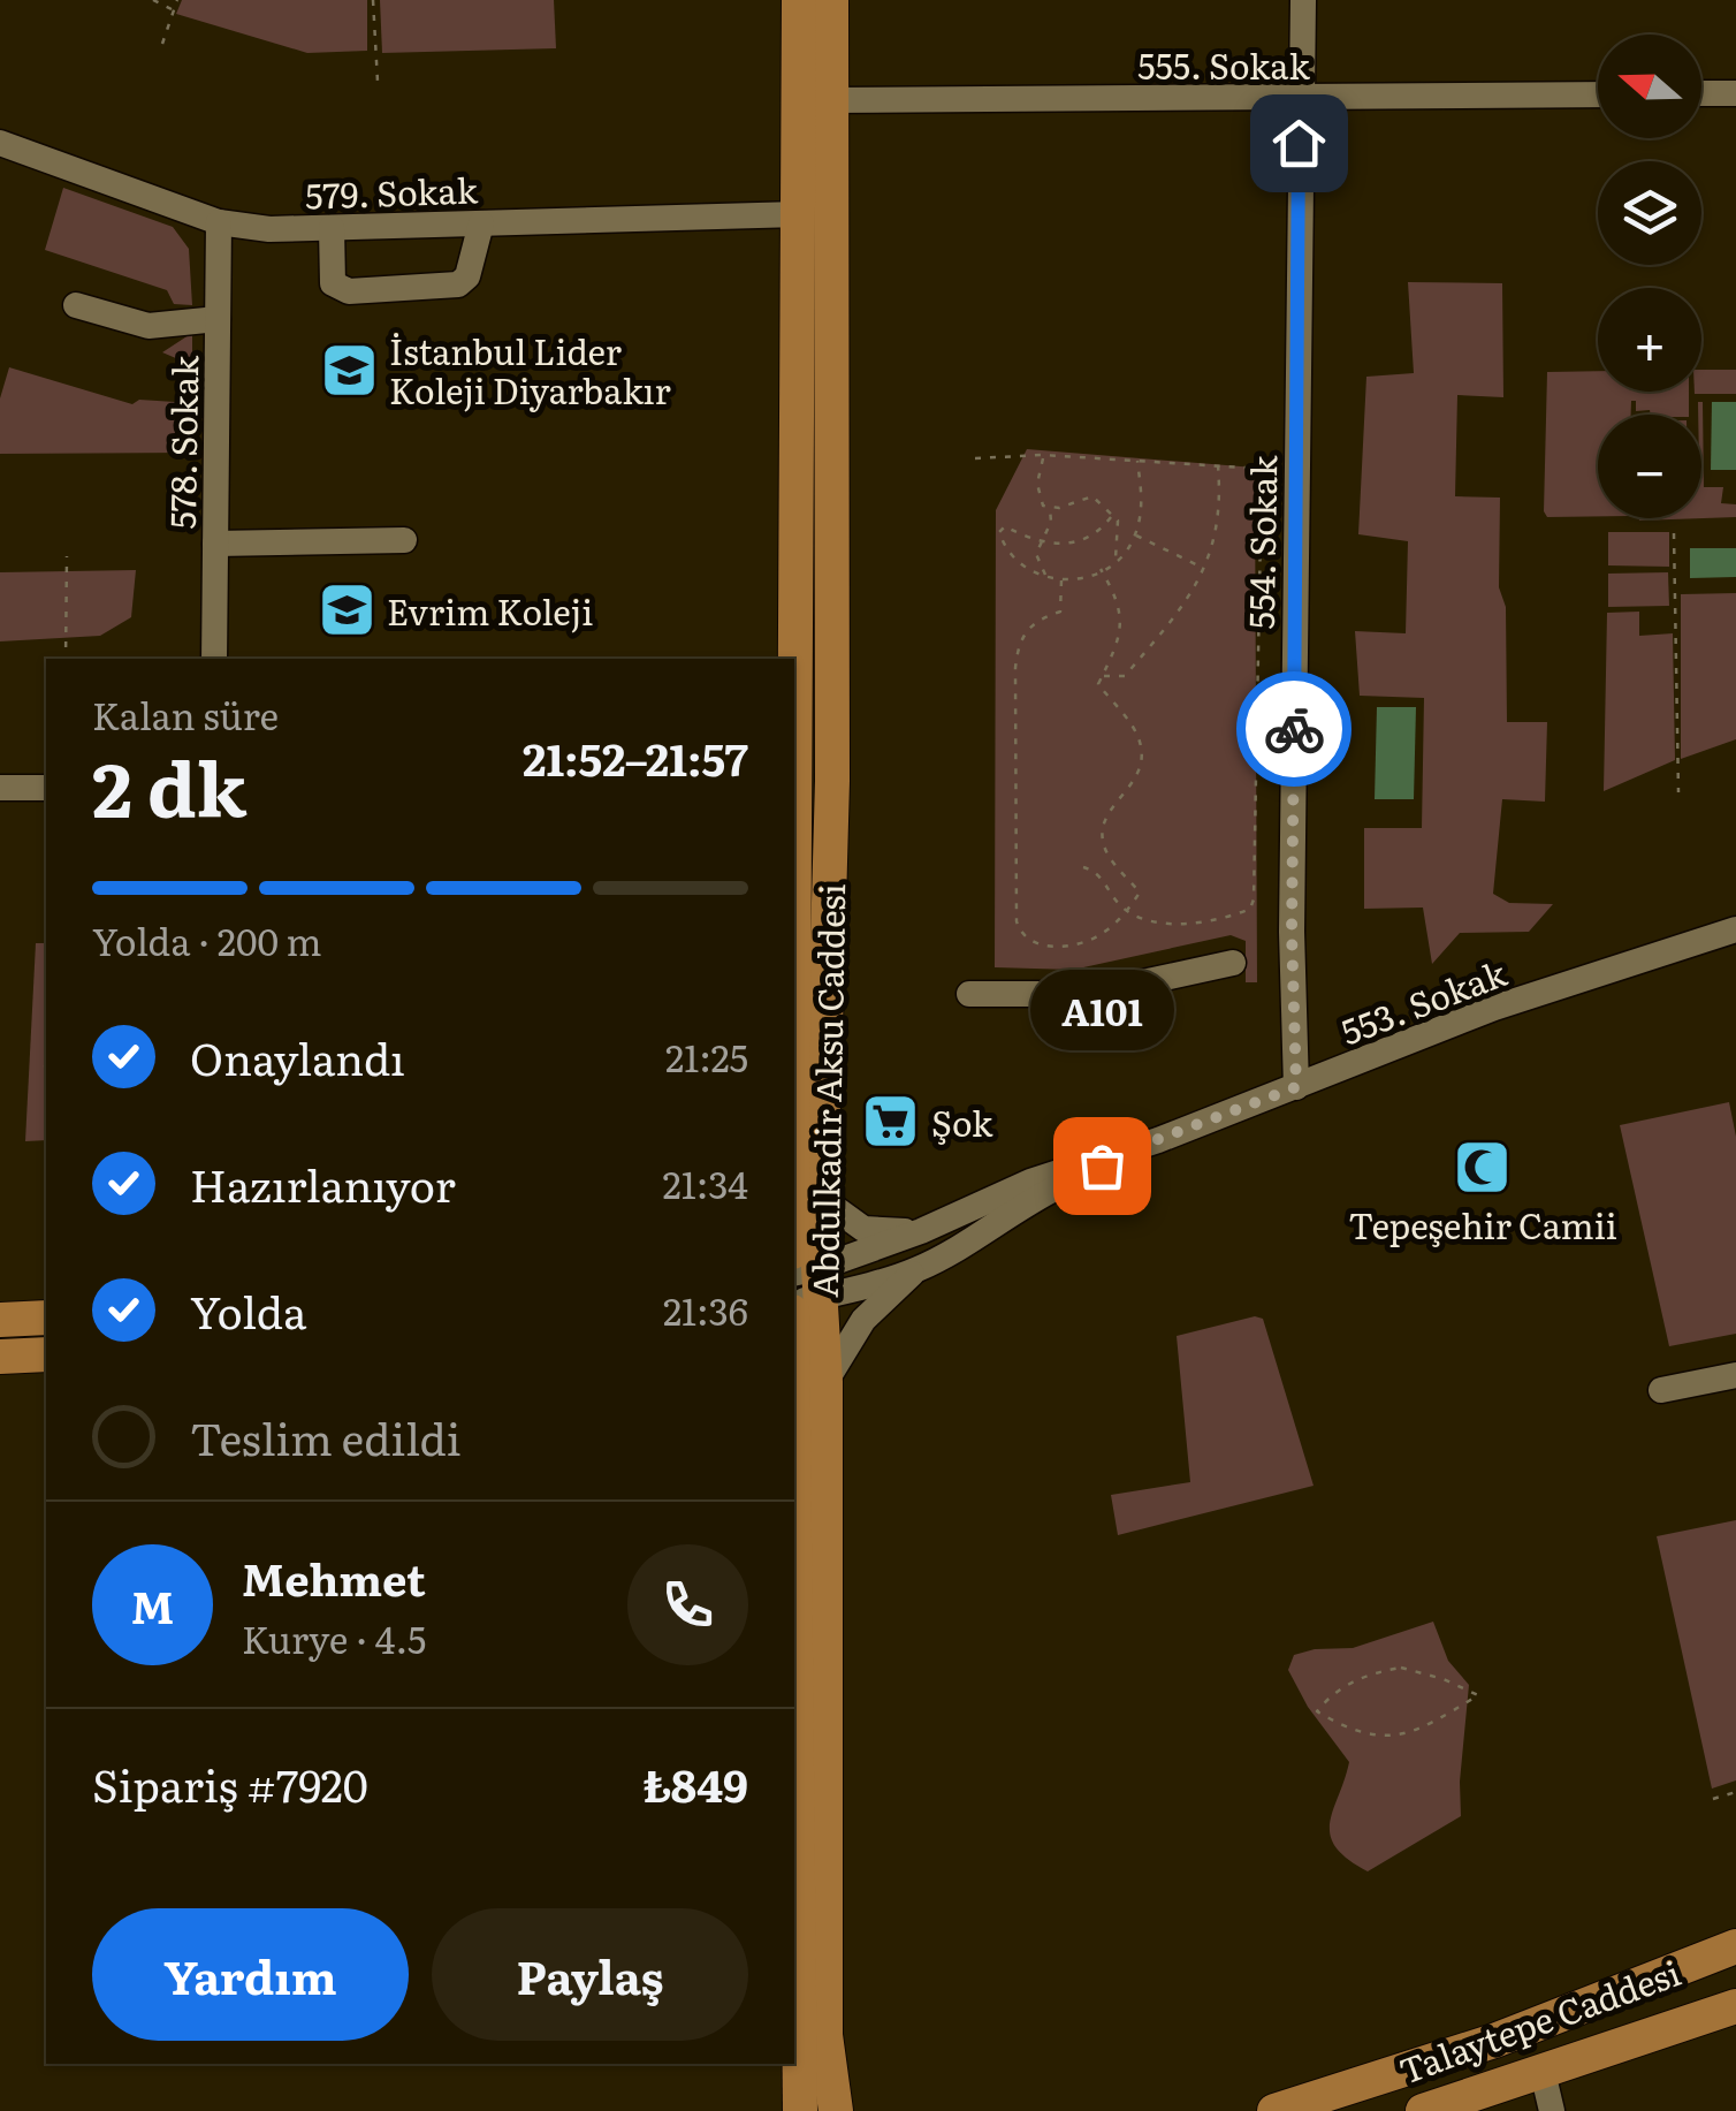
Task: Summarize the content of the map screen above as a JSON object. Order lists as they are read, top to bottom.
{
  "streets": {
    "main road": ["Abdulkadir Aksu Caddesi", "Talaytepe Caddesi"],
    "street": [
      "555. Sokak",
      "579. Sokak",
      "578. Sokak",
      "554. Sokak",
      "553. Sokak"
    ]
  },
  "crossings": [
    ["555. Sokak", "554. Sokak"],
    ["555. Sokak", "Abdulkadir Aksu Caddesi"],
    ["579. Sokak", "578. Sokak"],
    ["579. Sokak", "Abdulkadir Aksu Caddesi"],
    ["554. Sokak", "553. Sokak"]
  ],
  "places": {
    "school or university": ["İstanbul Lider Koleji Diyarbakır", "Evrim Koleji"],
    "supermarket": ["Şok"],
    "other": ["A101"],
    "mosque": ["Tepeşehir Camii"]
  },
  "north": "left",
  "page": {
    "map_buttons": ["+", "−"],
    "heading": ["2 dk", "Kalan süre", "21:52–21:57"],
    "panel": [
      "Mehmet",
      "Kurye · 4.5",
      "Sipariş #7920",
      "₺849"
    ],
    "bar": "Yolda · 200 m",
    "bubble": "A101",
    "list": [
      ["Onaylandı", "21:25"],
      ["Hazırlanıyor", "21:34"],
      ["Yolda", "21:36"],
      "Teslim edildi"
    ],
    "round": "M",
    "buttons": ["Yardım", "Paylaş"]
  }
}
